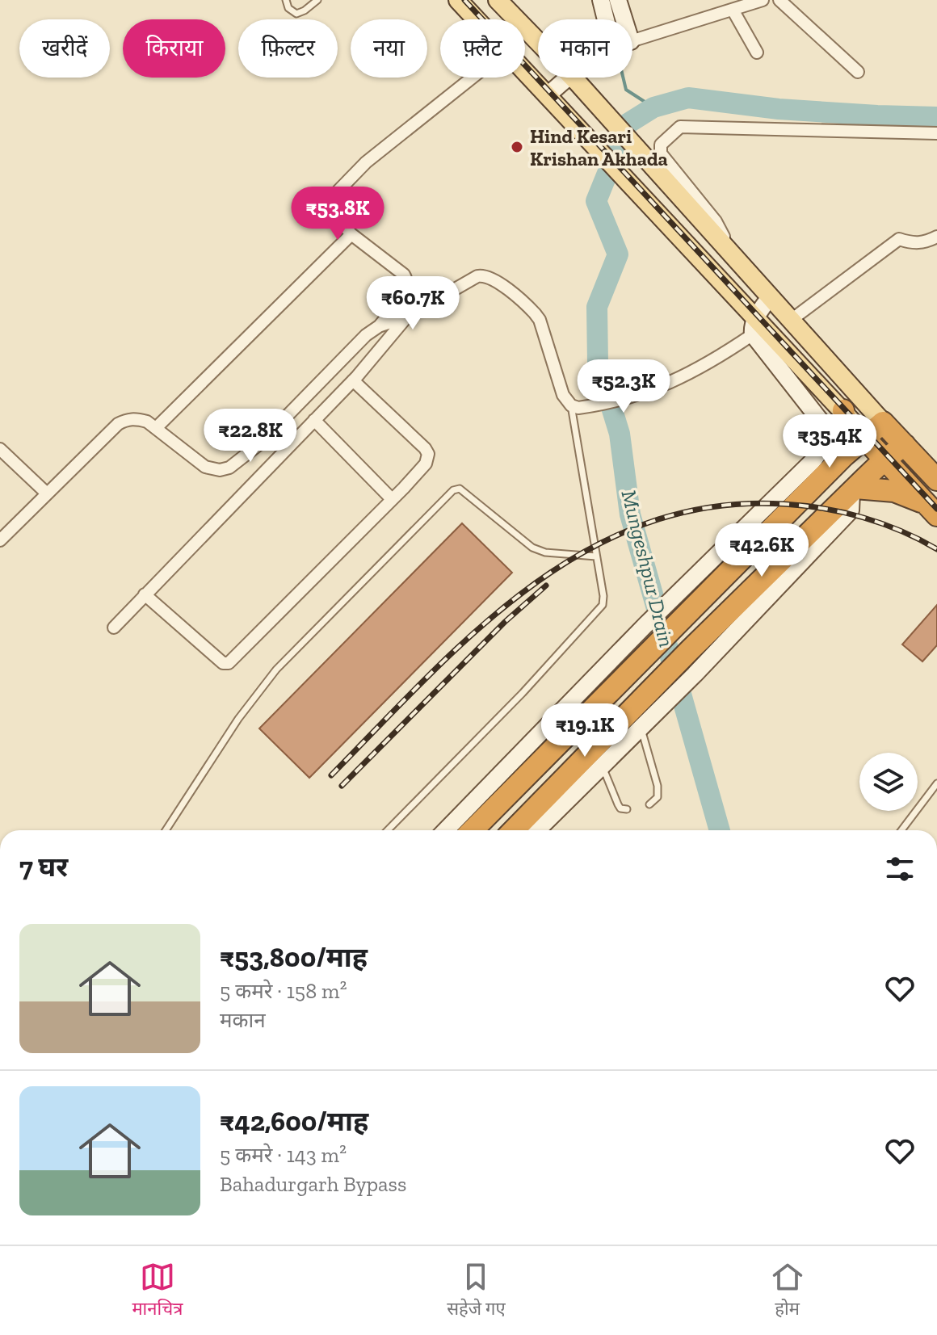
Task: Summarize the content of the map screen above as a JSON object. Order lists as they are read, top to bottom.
{
  "water": ["Mungeshpur Drain"],
  "places": ["Hind Kesari Krishan Akhada"],
  "page": {
    "chip": [
      "खरीदें",
      "किराया",
      "फ़िल्टर",
      "नया",
      "फ़्लैट",
      "मकान"
    ],
    "price": [
      "₹53.8K",
      "₹60.7K",
      "₹52.3K",
      "₹22.8K",
      "₹35.4K",
      "₹42.6K",
      "₹19.1K"
    ],
    "heading": "7 घर",
    "list": [
      {
        "name": "₹53,800/माह",
        "note": "5 कमरे · 158 m² · मकान"
      },
      {
        "name": "₹42,600/माह",
        "note": "5 कमरे · 143 m² · Bahadurgarh Bypass"
      }
    ],
    "tabs": ["मानचित्र", "सहेजे गए", "होम"]
  }
}
